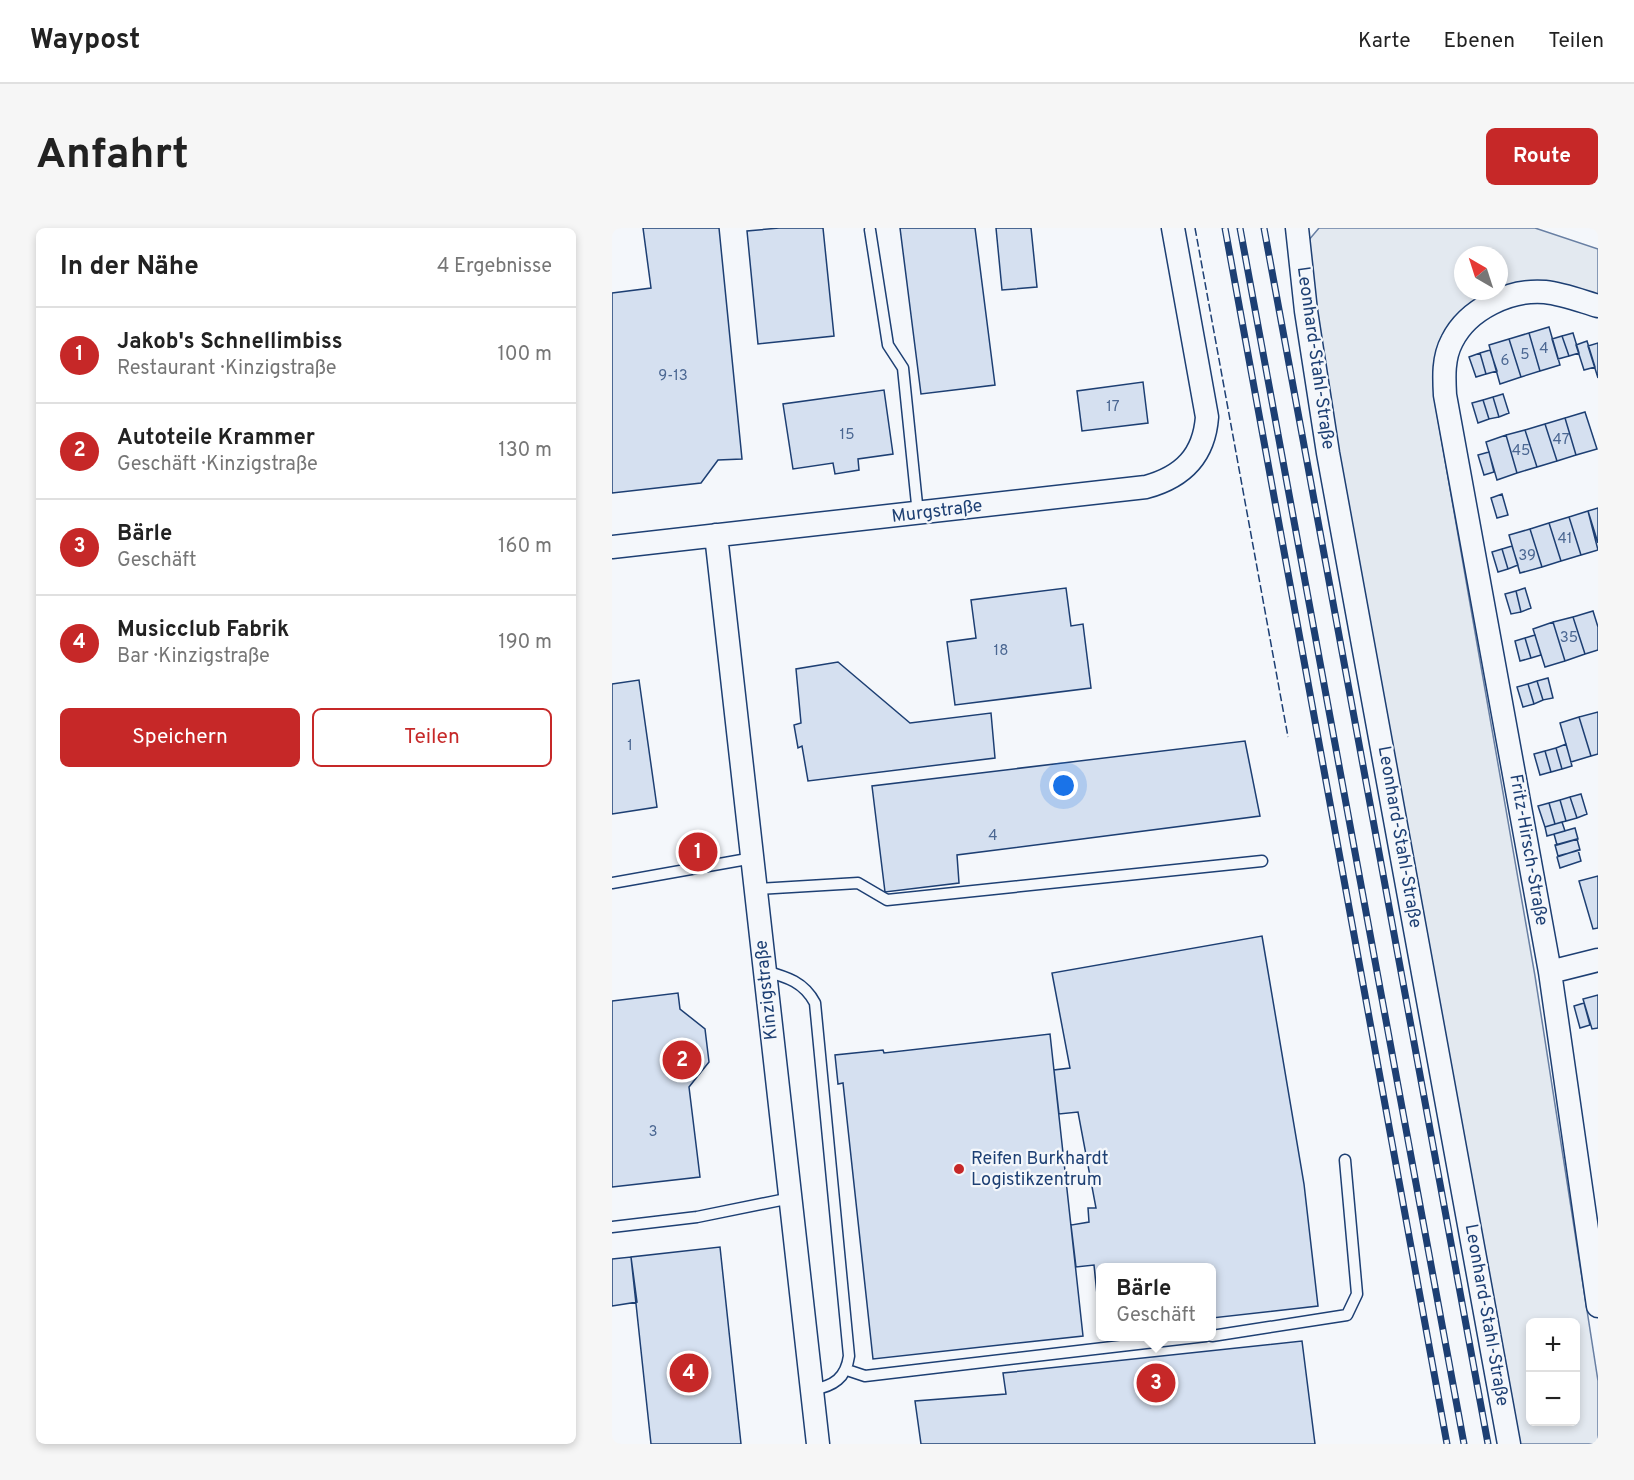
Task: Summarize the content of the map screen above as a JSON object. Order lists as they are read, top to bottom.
{
  "streets": {
    "street": [
      "Leonhard-Stahl-Straße",
      "Murgstraße",
      "Fritz-Hirsch-Straße",
      "Kinzigstraße"
    ]
  },
  "crossings": [
    ["Murgstraße", "Kinzigstraße"]
  ],
  "places": ["Reifen Burkhardt Logistikzentrum"],
  "house_numbers": [
    "4",
    "5",
    "6",
    "9-13",
    "17",
    "15",
    "47",
    "45",
    "41",
    "39",
    "35",
    "18",
    "1",
    "4",
    "3"
  ],
  "north": "top left",
  "page": {
    "header": "Waypost",
    "nav": ["Karte", "Ebenen", "Teilen"],
    "buttons": [
      "Route",
      ["Speichern", "Teilen"]
    ],
    "title": "Anfahrt",
    "heading": ["In der Nähe", "4 Ergebnisse"],
    "list": [
      {
        "mark": "1",
        "name": "Jakob's Schnellimbiss",
        "note": "Restaurant · Kinzigstraße",
        "value": "100 m"
      },
      {
        "mark": "2",
        "name": "Autoteile Krammer",
        "note": "Geschäft · Kinzigstraße",
        "value": "130 m"
      },
      {
        "mark": "3",
        "name": "Bärle",
        "note": "Geschäft",
        "value": "160 m"
      },
      {
        "mark": "4",
        "name": "Musicclub Fabrik",
        "note": "Bar · Kinzigstraße",
        "value": "190 m"
      }
    ],
    "pins": [
      "1",
      "2",
      "4",
      "3"
    ],
    "popup": ["Bärle", "Geschäft"],
    "map_buttons": ["+", "−"]
  }
}
